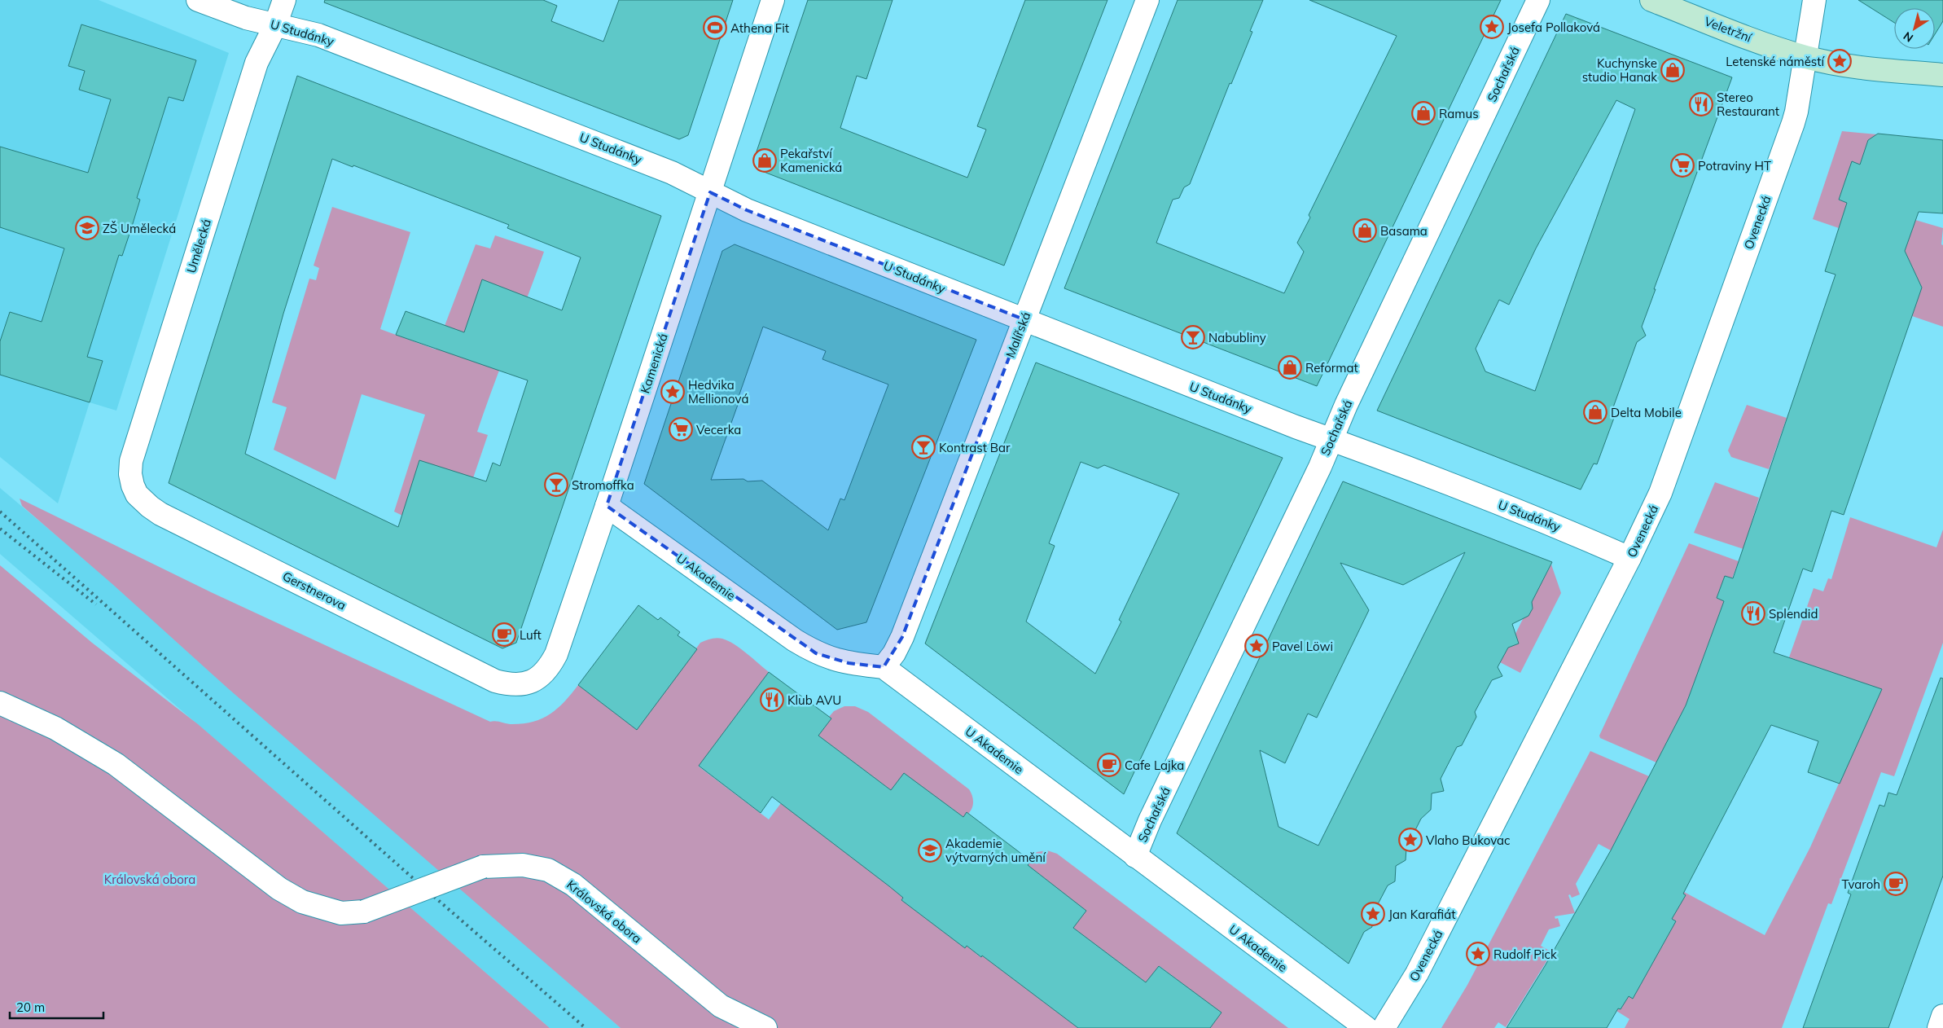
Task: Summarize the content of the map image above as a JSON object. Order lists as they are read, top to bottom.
{
  "streets": {
    "main road": ["Veletržní"],
    "street": [
      "U Studánky",
      "Sochařská",
      "Ovenecká",
      "Umělecká",
      "Malířská",
      "Kamenická",
      "U Akademie",
      "Gerstnerova",
      "Královská obora"
    ]
  },
  "crossings": [
    ["Veletržní", "Ovenecká"],
    ["U Studánky", "Sochařská"],
    ["U Studánky", "Ovenecká"],
    ["U Studánky", "Umělecká"],
    ["U Studánky", "Malířská"],
    ["U Studánky", "Kamenická"],
    ["Sochařská", "U Akademie"],
    ["Umělecká", "Gerstnerova"],
    ["Malířská", "U Akademie"],
    ["Kamenická", "U Akademie"],
    ["Kamenická", "Gerstnerova"]
  ],
  "parks": ["Královská obora"],
  "places": {
    "place": [
      "Josefa Pollaková",
      "Letenské náměstí",
      "Hedvika Mellionová",
      "Pavel Löwi",
      "Vlaho Bukovac",
      "Jan Karafiát",
      "Rudolf Pick"
    ],
    "sports": ["Athena Fit"],
    "shop": [
      "Kuchynske studio Hanak",
      "Ramus",
      "Pekařství Kamenická",
      "Basama",
      "Reformat",
      "Delta Mobile"
    ],
    "restaurant": ["Stereo Restaurant", "Splendid", "Klub AVU"],
    "supermarket": ["Potraviny HT", "Vecerka"],
    "school or university": ["ZŠ Umělecká", "Akademie výtvarných umění"],
    "bar": ["Nabubliny", "Kontrast Bar", "Stromoffka"],
    "cafe": ["Luft", "Cafe Lajka", "Tvaroh"]
  },
  "scale_bar": "20 m",
  "north": "bottom left"
}
